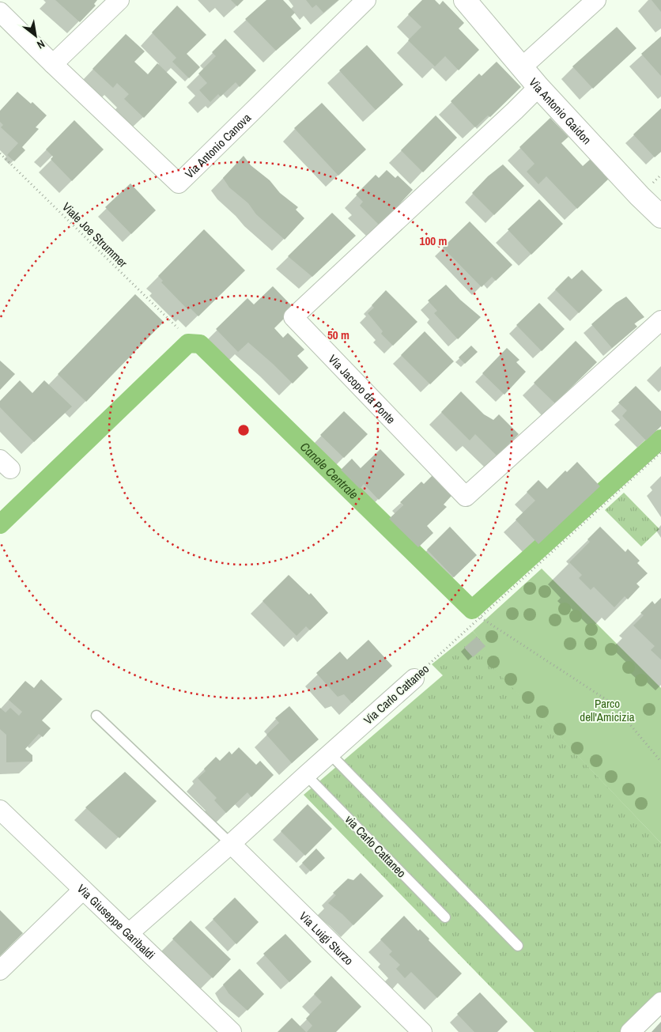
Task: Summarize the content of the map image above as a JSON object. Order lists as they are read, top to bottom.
{
  "streets": {
    "street": [
      "Via Antonio Gaidon",
      "Via Antonio Canova",
      "Via Jacopo da Ponte",
      "Via Carlo Cattaneo",
      "Via Giuseppe Garibaldi",
      "Via Luigi Sturzo"
    ],
    "lane": ["via Carlo Cattaneo"],
    "path": ["Viale Joe Strummer"]
  },
  "crossings": [
    ["Via Antonio Gaidon", "Via Jacopo da Ponte"],
    ["Via Carlo Cattaneo", "via Carlo Cattaneo"],
    ["Via Carlo Cattaneo", "Via Giuseppe Garibaldi"],
    ["Via Carlo Cattaneo", "Via Luigi Sturzo"]
  ],
  "water": ["Canale Centrale"],
  "parks": ["Parco dell'Amicizia"],
  "north": "bottom right",
  "rings": ["100 m", "50 m"]
}
